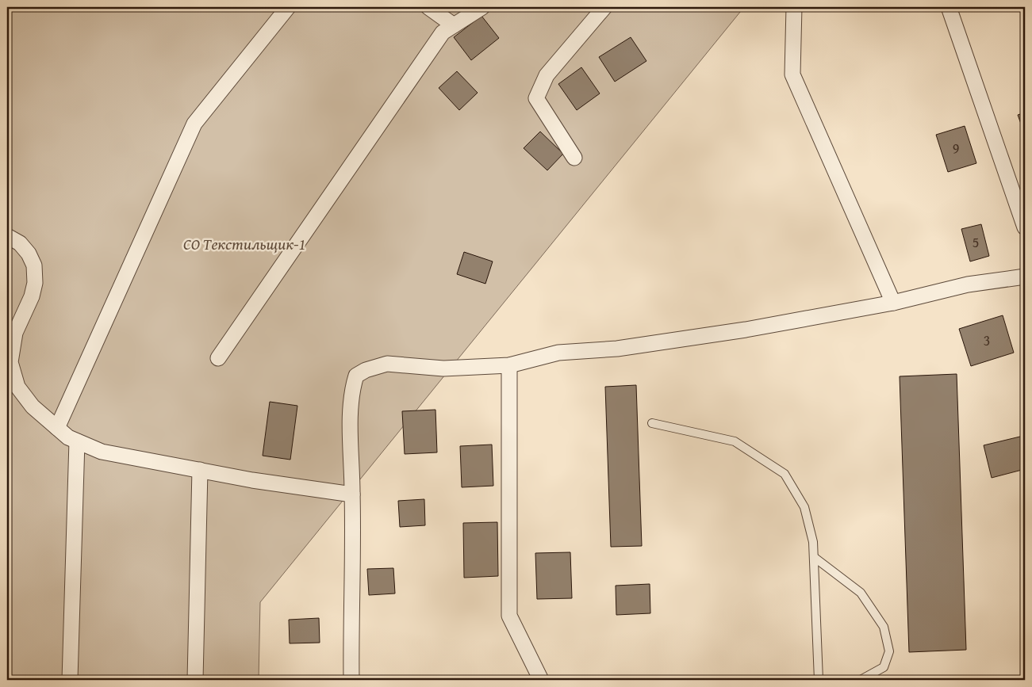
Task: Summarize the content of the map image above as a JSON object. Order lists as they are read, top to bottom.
{
  "parks": ["СО Текстильщик-1"],
  "house_numbers": ["9", "5", "3"]
}
